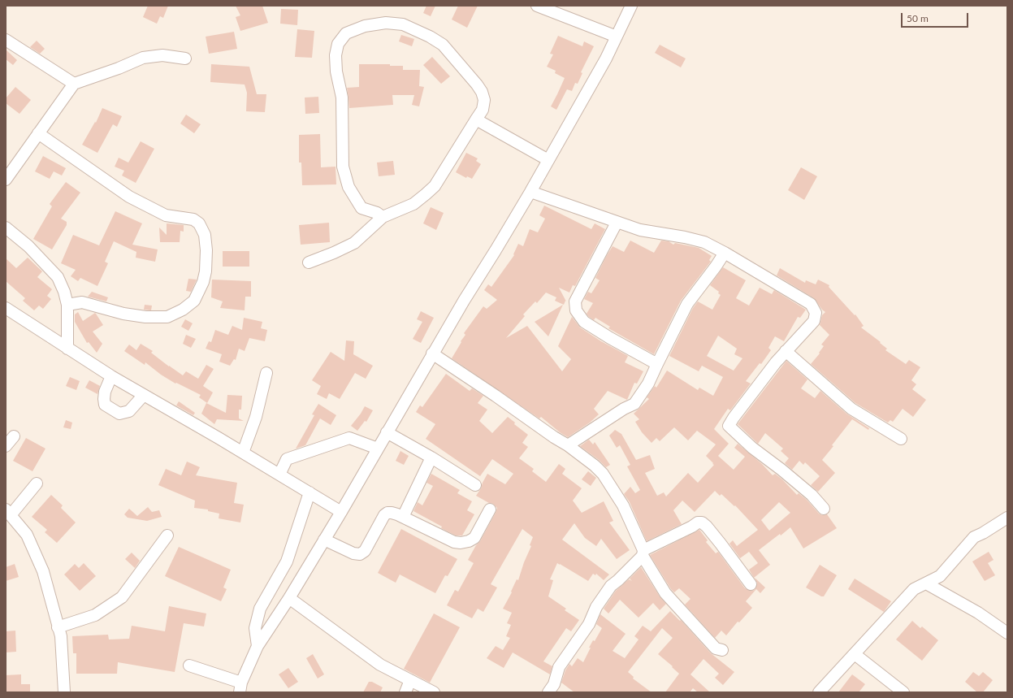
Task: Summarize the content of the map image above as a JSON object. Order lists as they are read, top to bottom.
{
  "scale_bar": "50 m"
}
